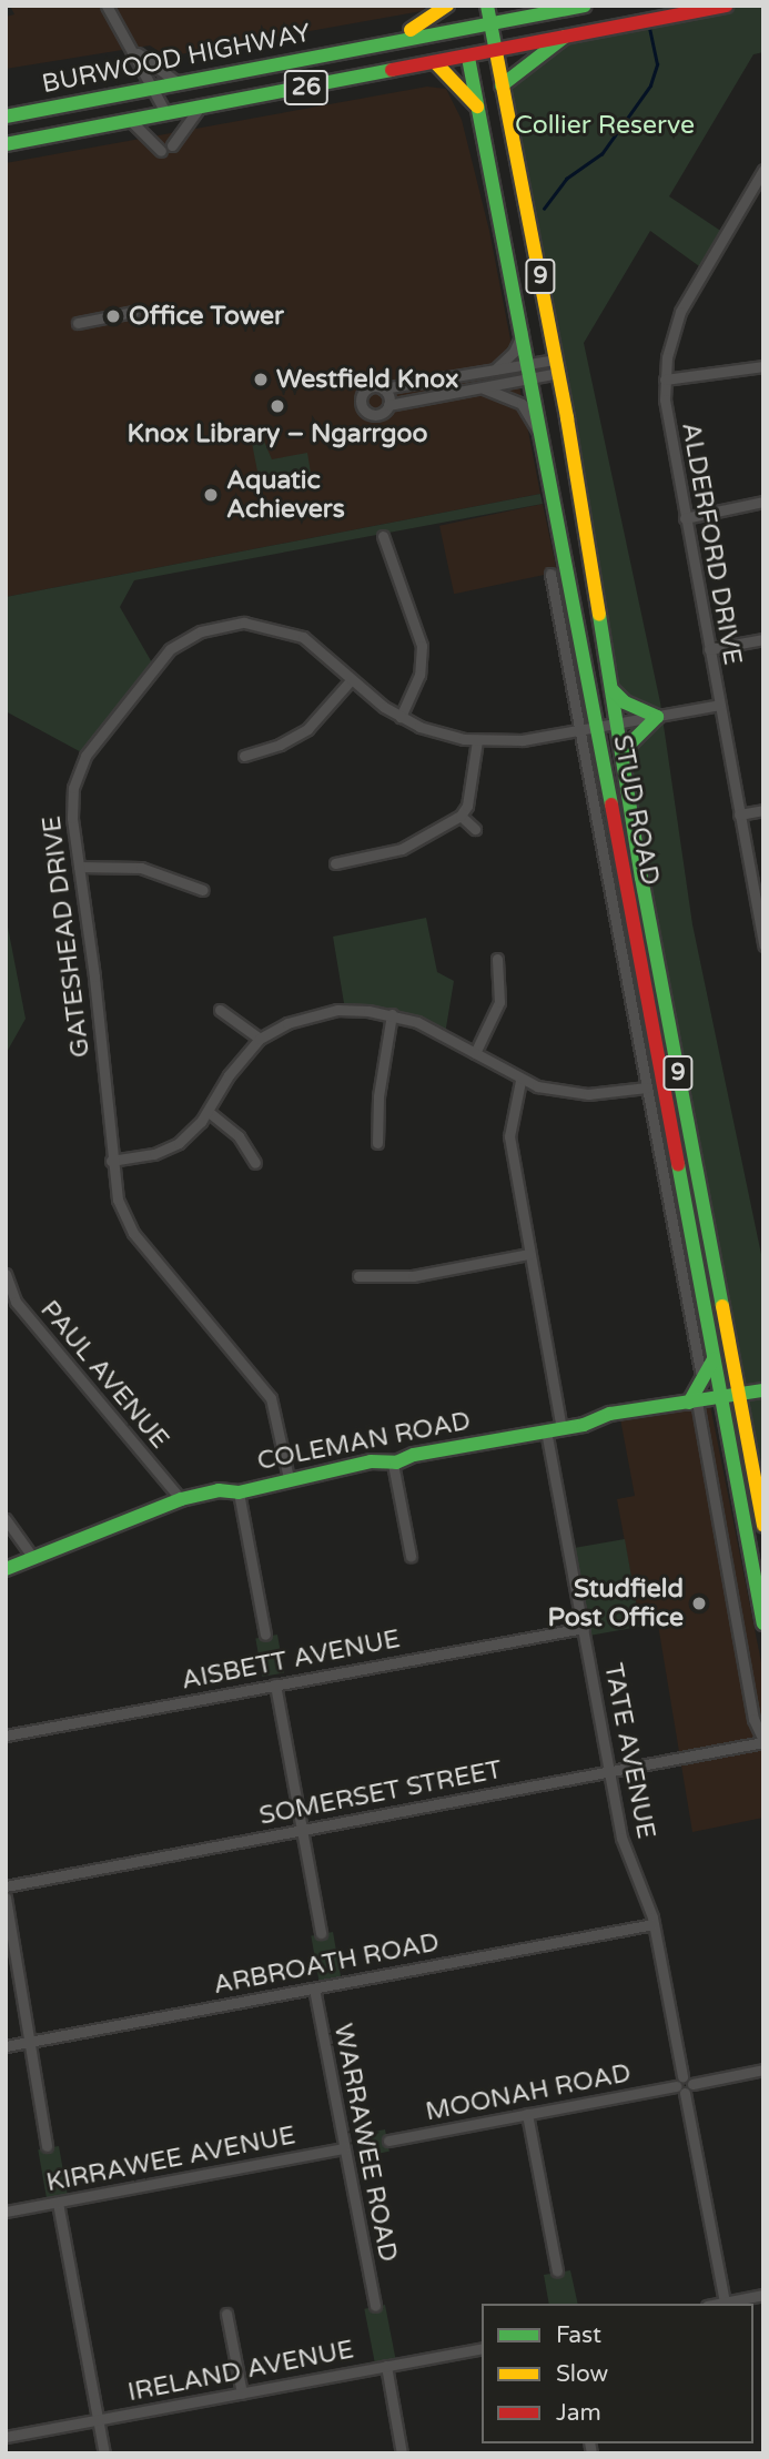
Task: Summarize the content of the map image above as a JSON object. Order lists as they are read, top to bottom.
{
  "streets": {
    "main road": [
      "BURWOOD HIGHWAY",
      "26",
      "9",
      "STUD ROAD",
      "COLEMAN ROAD"
    ],
    "street": [
      "ALDERFORD DRIVE",
      "GATESHEAD DRIVE",
      "PAUL AVENUE",
      "AISBETT AVENUE",
      "TATE AVENUE",
      "SOMERSET STREET",
      "ARBROATH ROAD",
      "MOONAH ROAD",
      "WARRAWEE ROAD",
      "KIRRAWEE AVENUE",
      "IRELAND AVENUE"
    ]
  },
  "crossings": [
    ["BURWOOD HIGHWAY", "STUD ROAD"],
    ["ALDERFORD DRIVE", "GATESHEAD DRIVE"],
    ["STUD ROAD", "GATESHEAD DRIVE"],
    ["STUD ROAD", "COLEMAN ROAD"],
    ["GATESHEAD DRIVE", "COLEMAN ROAD"],
    ["PAUL AVENUE", "COLEMAN ROAD"],
    ["COLEMAN ROAD", "TATE AVENUE"],
    ["AISBETT AVENUE", "TATE AVENUE"],
    ["TATE AVENUE", "SOMERSET STREET"],
    ["TATE AVENUE", "ARBROATH ROAD"],
    ["TATE AVENUE", "MOONAH ROAD"],
    ["ARBROATH ROAD", "WARRAWEE ROAD"],
    ["WARRAWEE ROAD", "KIRRAWEE AVENUE"]
  ],
  "parks": ["Collier Reserve"],
  "places": [
    "Office Tower",
    "Westfield Knox",
    "Knox Library – Ngarrgoo",
    "Aquatic Achievers",
    "Studfield Post Office"
  ],
  "legend": ["Fast", "Slow", "Jam"]
}
